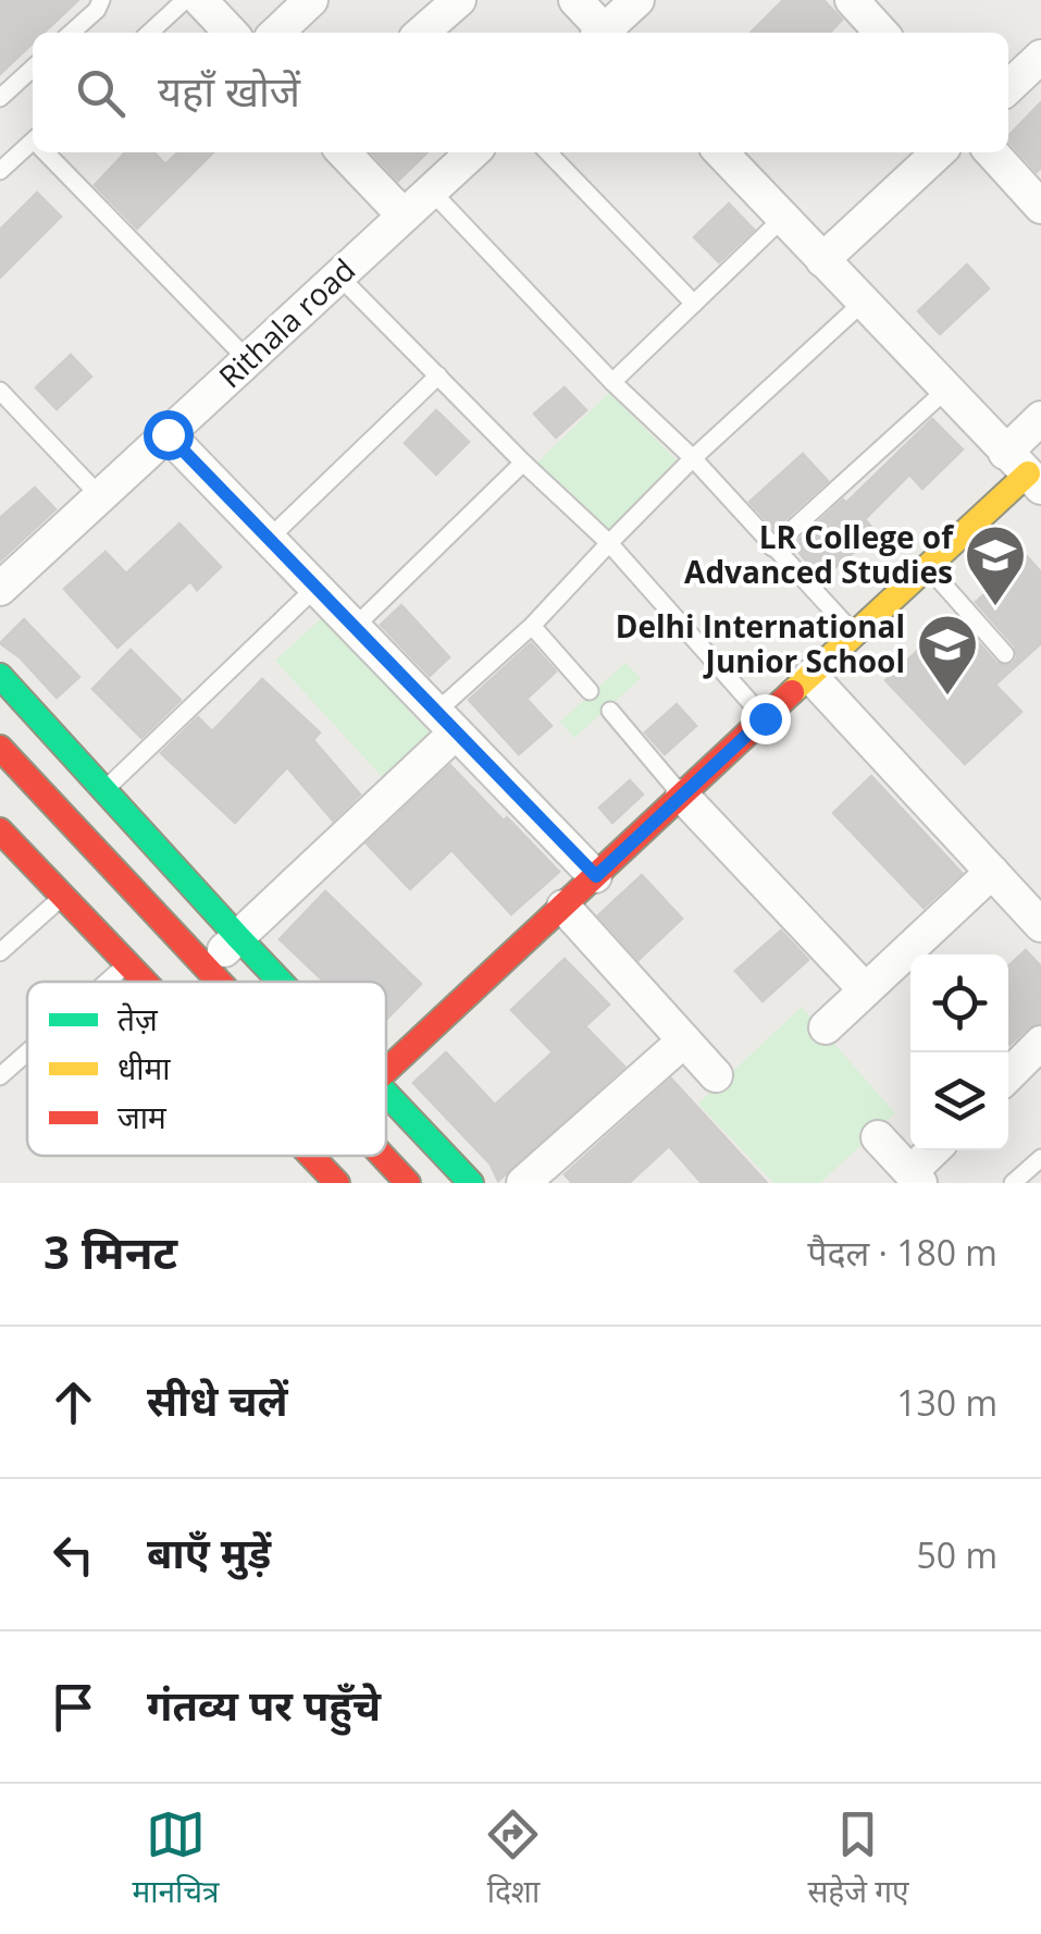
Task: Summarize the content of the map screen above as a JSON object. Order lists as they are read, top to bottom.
{
  "streets": {
    "street": ["Rithala road"]
  },
  "places": {
    "school or university": ["LR College of Advanced Studies", "Delhi International Junior School"]
  },
  "legend": ["तेज़", "धीमा", "जाम"],
  "page": {
    "search": "यहाँ खोजें",
    "heading": ["3 मिनट", "पैदल · 180 m"],
    "list": [
      ["सीधे चलें", "130 m"],
      ["बाएँ मुड़ें", "50 m"],
      "गंतव्य पर पहुँचे"
    ],
    "nav": ["मानचित्र", "दिशा", "सहेजे गए"]
  }
}
